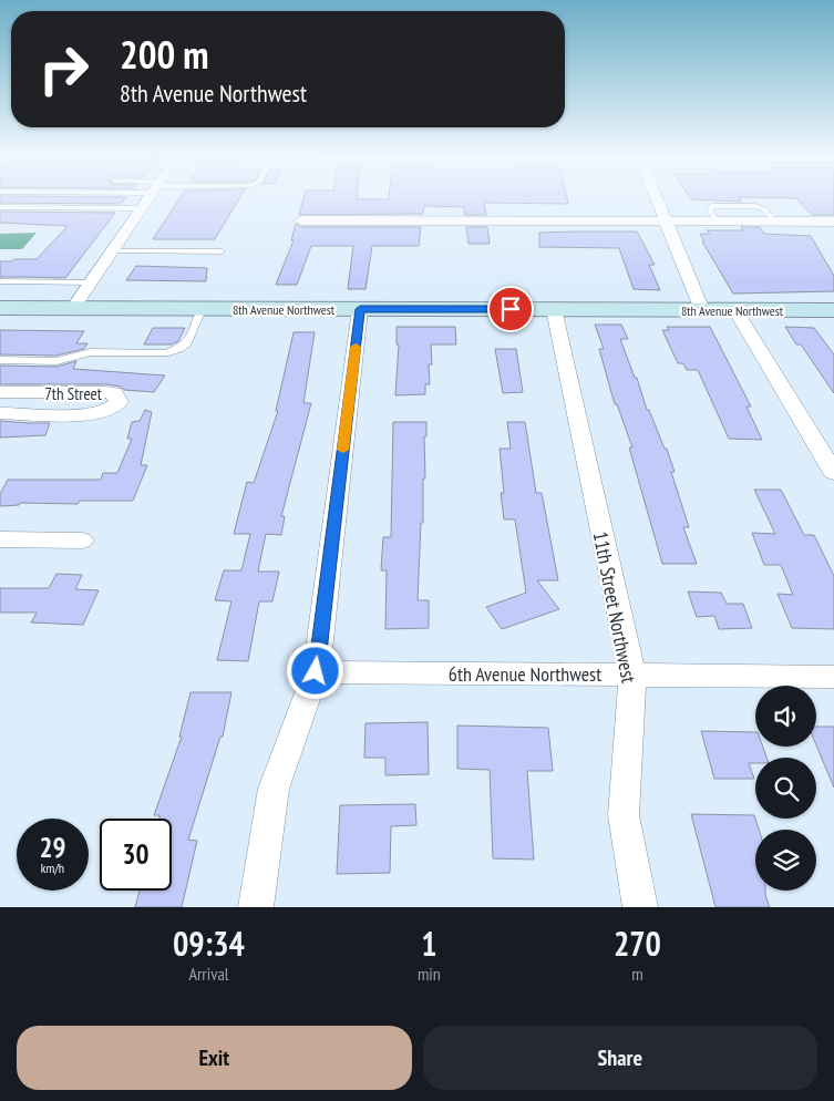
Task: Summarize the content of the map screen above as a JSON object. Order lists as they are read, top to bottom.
{
  "streets": {
    "street": [
      "8th Avenue Northwest",
      "7th Street",
      "11th Street Northwest",
      "6th Avenue Northwest"
    ]
  },
  "crossings": [
    ["8th Avenue Northwest", "11th Street Northwest"],
    ["11th Street Northwest", "6th Avenue Northwest"]
  ],
  "page": {
    "turn": ["200 m", "8th Avenue Northwest"],
    "speed": "29 km/h",
    "limit": "30",
    "eta": [
      "09:34",
      "Arrival",
      "1",
      "min",
      "270",
      "m"
    ],
    "buttons": ["Exit", "Share"]
  }
}
